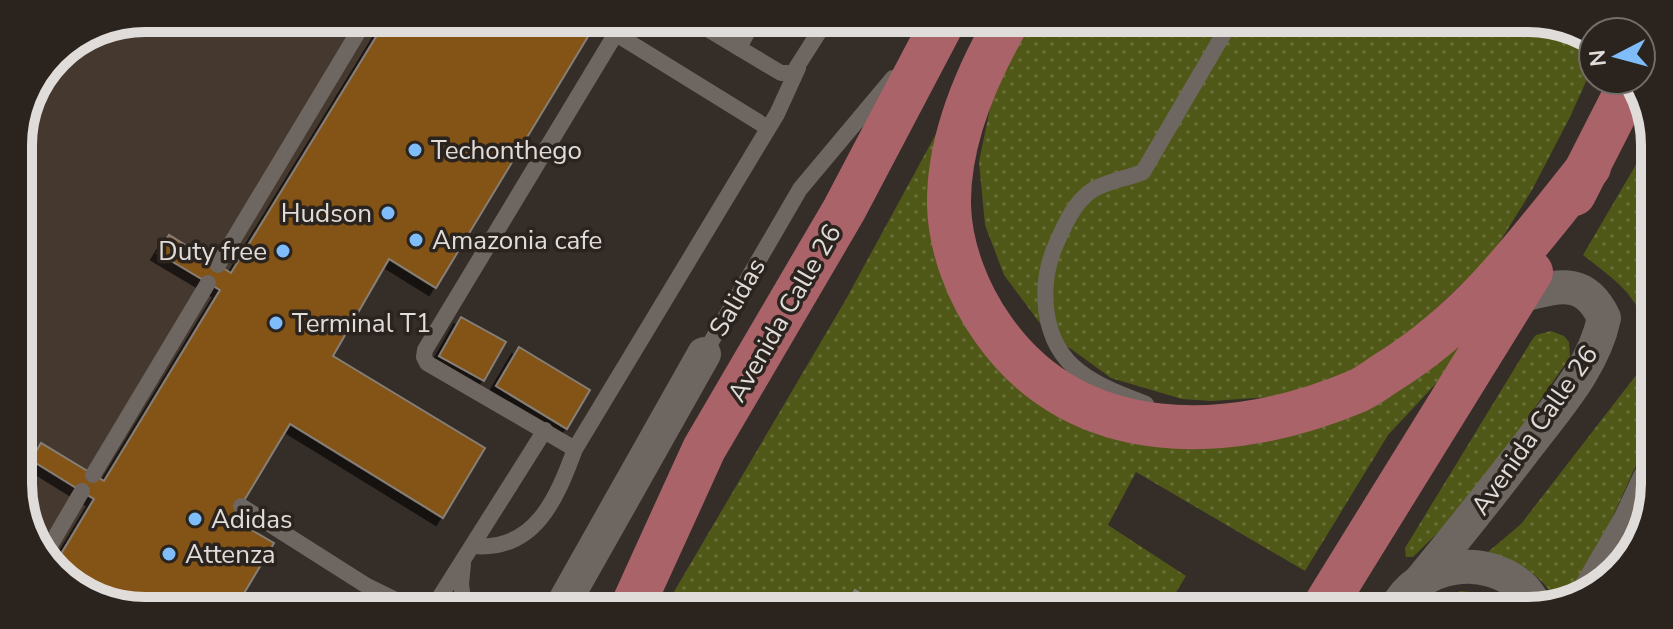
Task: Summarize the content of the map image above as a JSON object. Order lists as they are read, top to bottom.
{
  "streets": {
    "main road": ["Avenida Calle 26"],
    "street": ["Salidas"]
  },
  "places": [
    "Techonthego",
    "Hudson",
    "Amazonia cafe",
    "Duty free",
    "Terminal T1",
    "Adidas",
    "Attenza"
  ],
  "north": "left"
}
